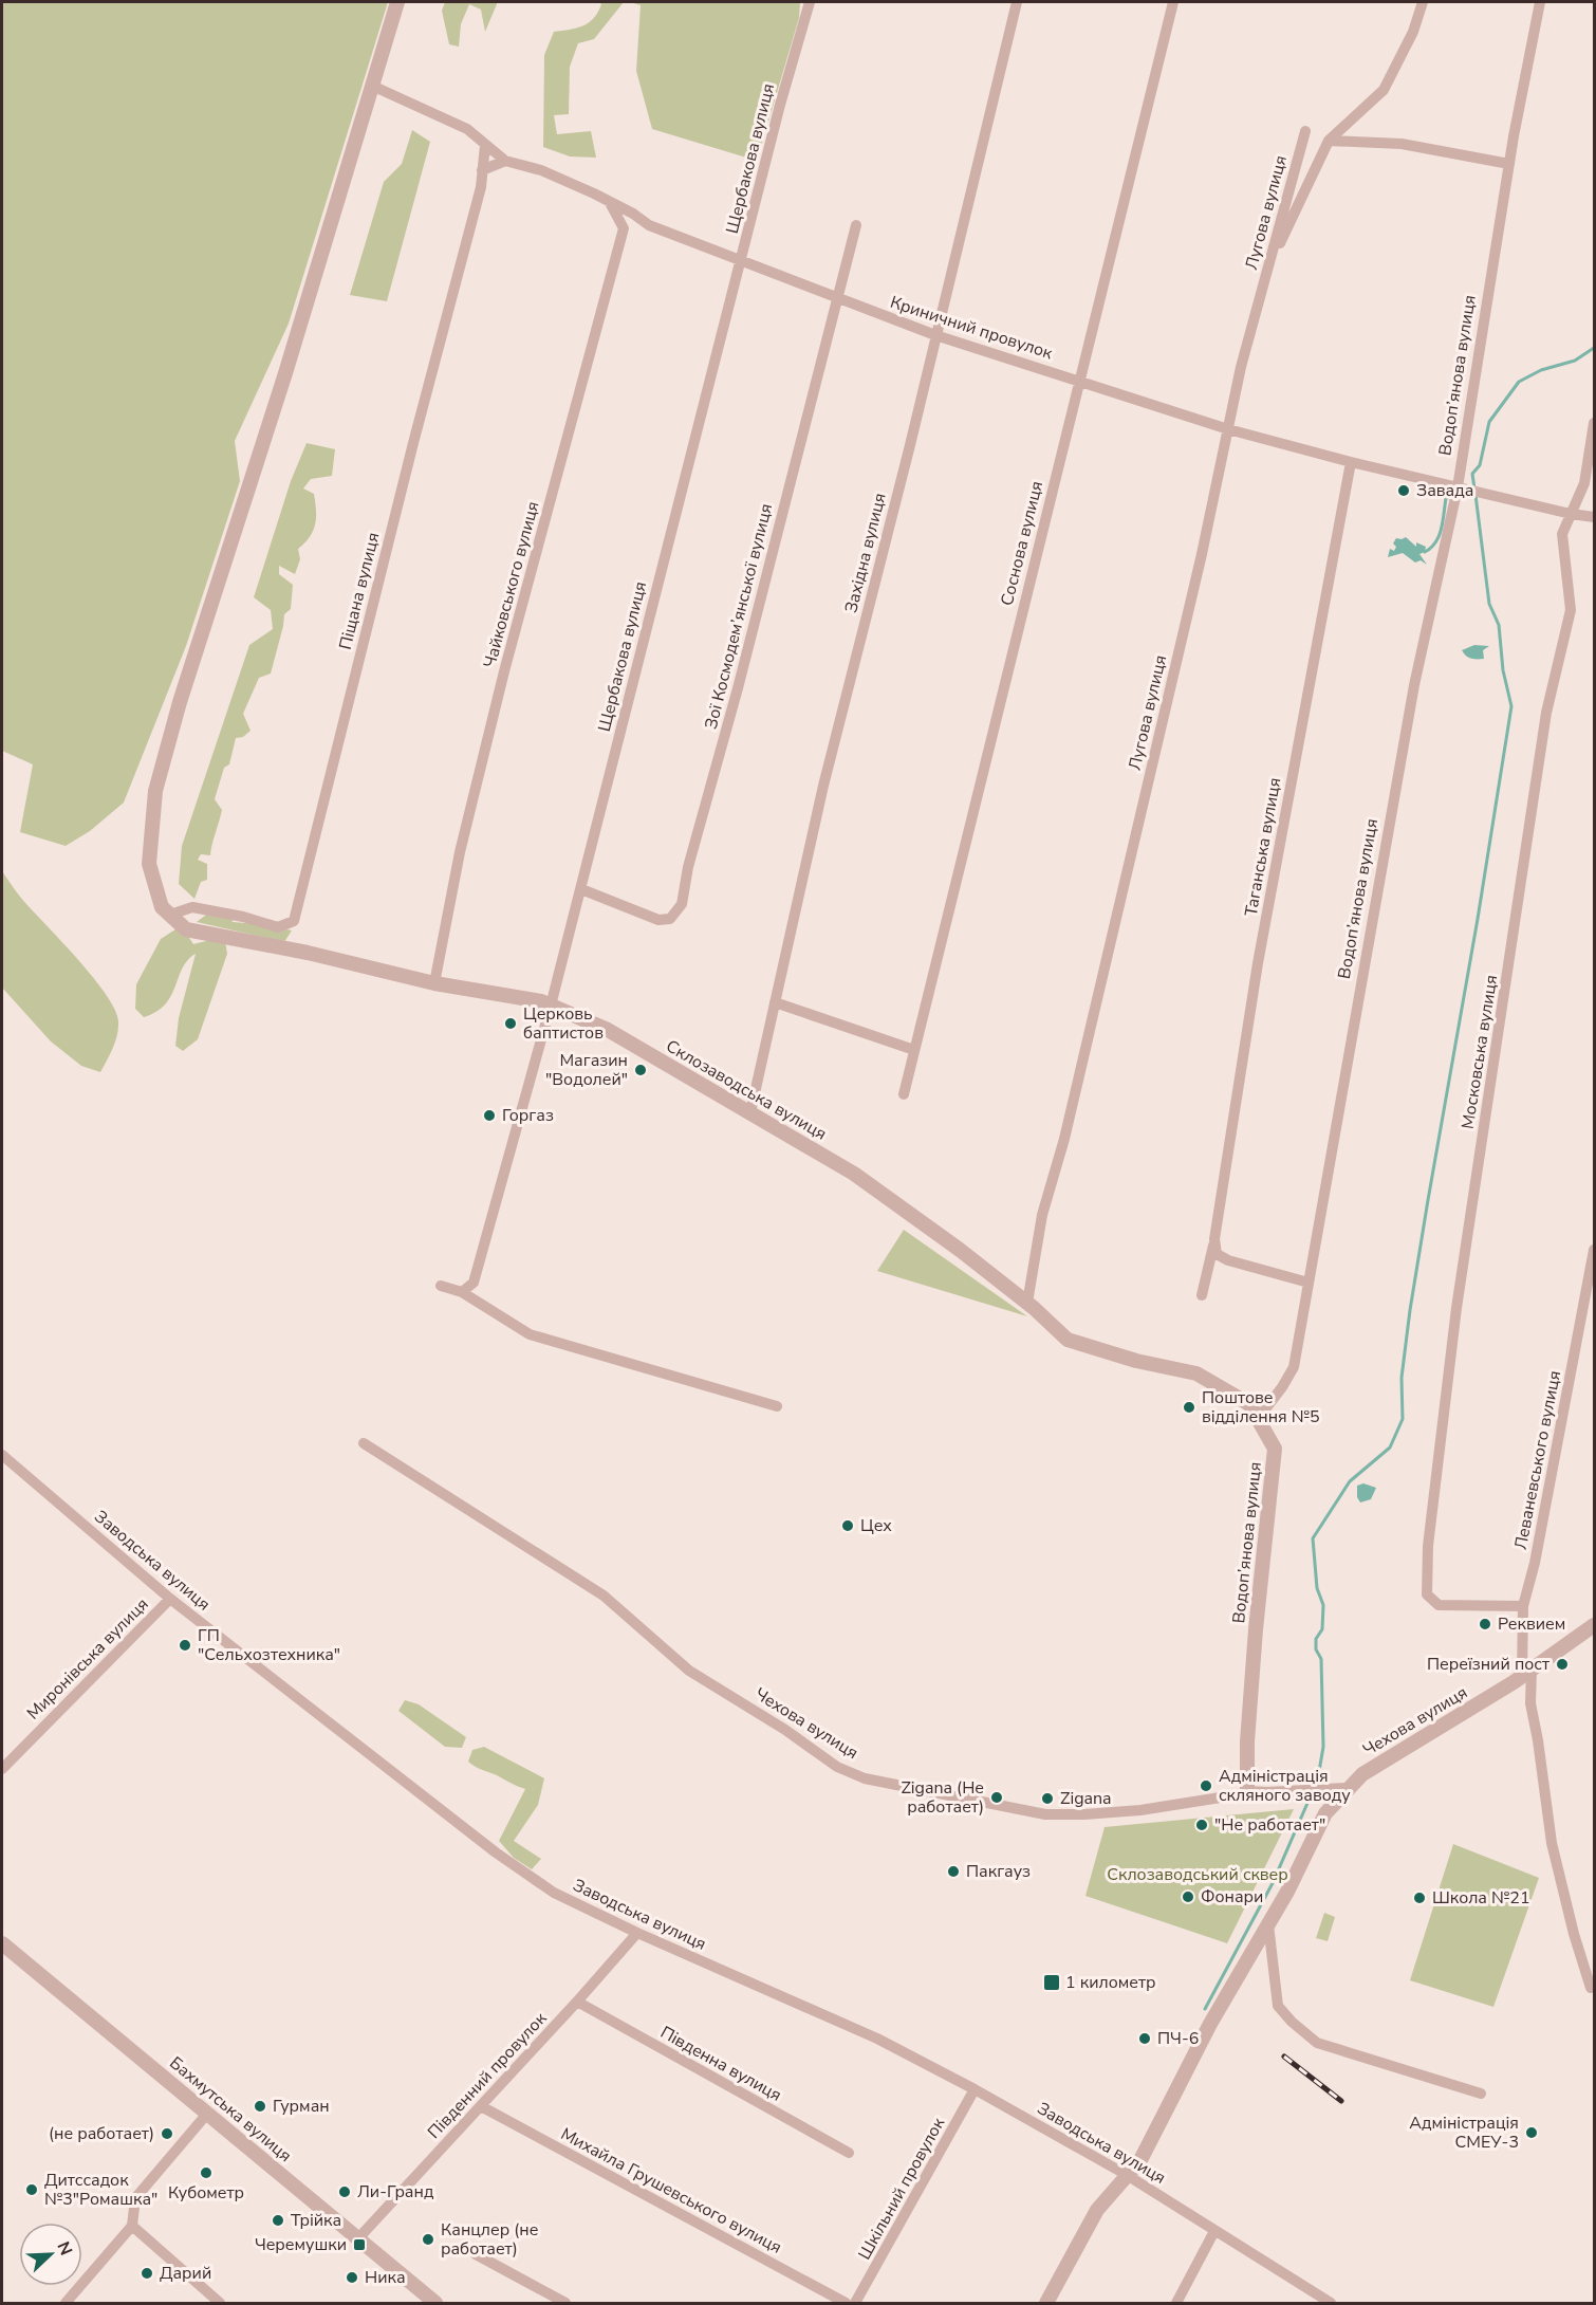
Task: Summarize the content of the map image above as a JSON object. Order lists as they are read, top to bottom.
{
  "streets": {
    "street": [
      "Щербакова вулиця",
      "Лугова вулиця",
      "Криничний провулок",
      "Водоп’янова вулиця",
      "Соснова вулиця",
      "Західна вулиця",
      "Чайковського вулиця",
      "Піщана вулиця",
      "Зої Космодем’янської вулиця",
      "Таганська вулиця",
      "Московська вулиця",
      "Склозаводська вулиця",
      "Леваневського вулиця",
      "Заводська вулиця",
      "Миронівська вулиця",
      "Чехова вулиця",
      "Південна вулиця",
      "Південний провулок",
      "Бахмутська вулиця",
      "Шкільний провулок",
      "Михайла Грушевського вулиця"
    ]
  },
  "crossings": [
    ["Щербакова вулиця", "Криничний провулок"],
    ["Щербакова вулиця", "Зої Космодем’янської вулиця"],
    ["Щербакова вулиця", "Склозаводська вулиця"],
    ["Лугова вулиця", "Криничний провулок"],
    ["Лугова вулиця", "Склозаводська вулиця"],
    ["Криничний провулок", "Водоп’янова вулиця"],
    ["Криничний провулок", "Соснова вулиця"],
    ["Криничний провулок", "Західна вулиця"],
    ["Криничний провулок", "Піщана вулиця"],
    ["Криничний провулок", "Зої Космодем’янської вулиця"],
    ["Криничний провулок", "Таганська вулиця"],
    ["Криничний провулок", "Московська вулиця"],
    ["Водоп’янова вулиця", "Склозаводська вулиця"],
    ["Водоп’янова вулиця", "Чехова вулиця"],
    ["Західна вулиця", "Склозаводська вулиця"],
    ["Чайковського вулиця", "Склозаводська вулиця"],
    ["Піщана вулиця", "Склозаводська вулиця"],
    ["Московська вулиця", "Леваневського вулиця"],
    ["Леваневського вулиця", "Чехова вулиця"],
    ["Заводська вулиця", "Миронівська вулиця"],
    ["Заводська вулиця", "Чехова вулиця"],
    ["Заводська вулиця", "Південний провулок"],
    ["Заводська вулиця", "Шкільний провулок"],
    ["Південна вулиця", "Південний провулок"],
    ["Південний провулок", "Бахмутська вулиця"],
    ["Південний провулок", "Михайла Грушевського вулиця"]
  ],
  "parks": ["Склозаводський сквер"],
  "places": {
    "other": [
      "Завада",
      "Церковь баптистов",
      "Магазин \"Водолей\"",
      "Горгаз",
      "Поштове відділення №5",
      "Цех",
      "Реквием",
      "ГП \"Сельхозтехника\"",
      "Переїзний пост",
      "Адміністрація скляного заводу",
      "Zigana (Не работает)",
      "Zigana",
      "\"Не работает\"",
      "Пакгауз",
      "Фонари",
      "Школа №21",
      "ПЧ-6",
      "Гурман",
      "Адміністрація СМЕУ-3",
      "(не работает)",
      "Кубометр",
      "Дитссадок №3\"Ромашка\"",
      "Ли-Гранд",
      "Трійка",
      "Канцлер (не работает)",
      "Дарий",
      "Ника"
    ],
    "transit": ["1 километр", "Черемушки"]
  },
  "north": "top right"
}
